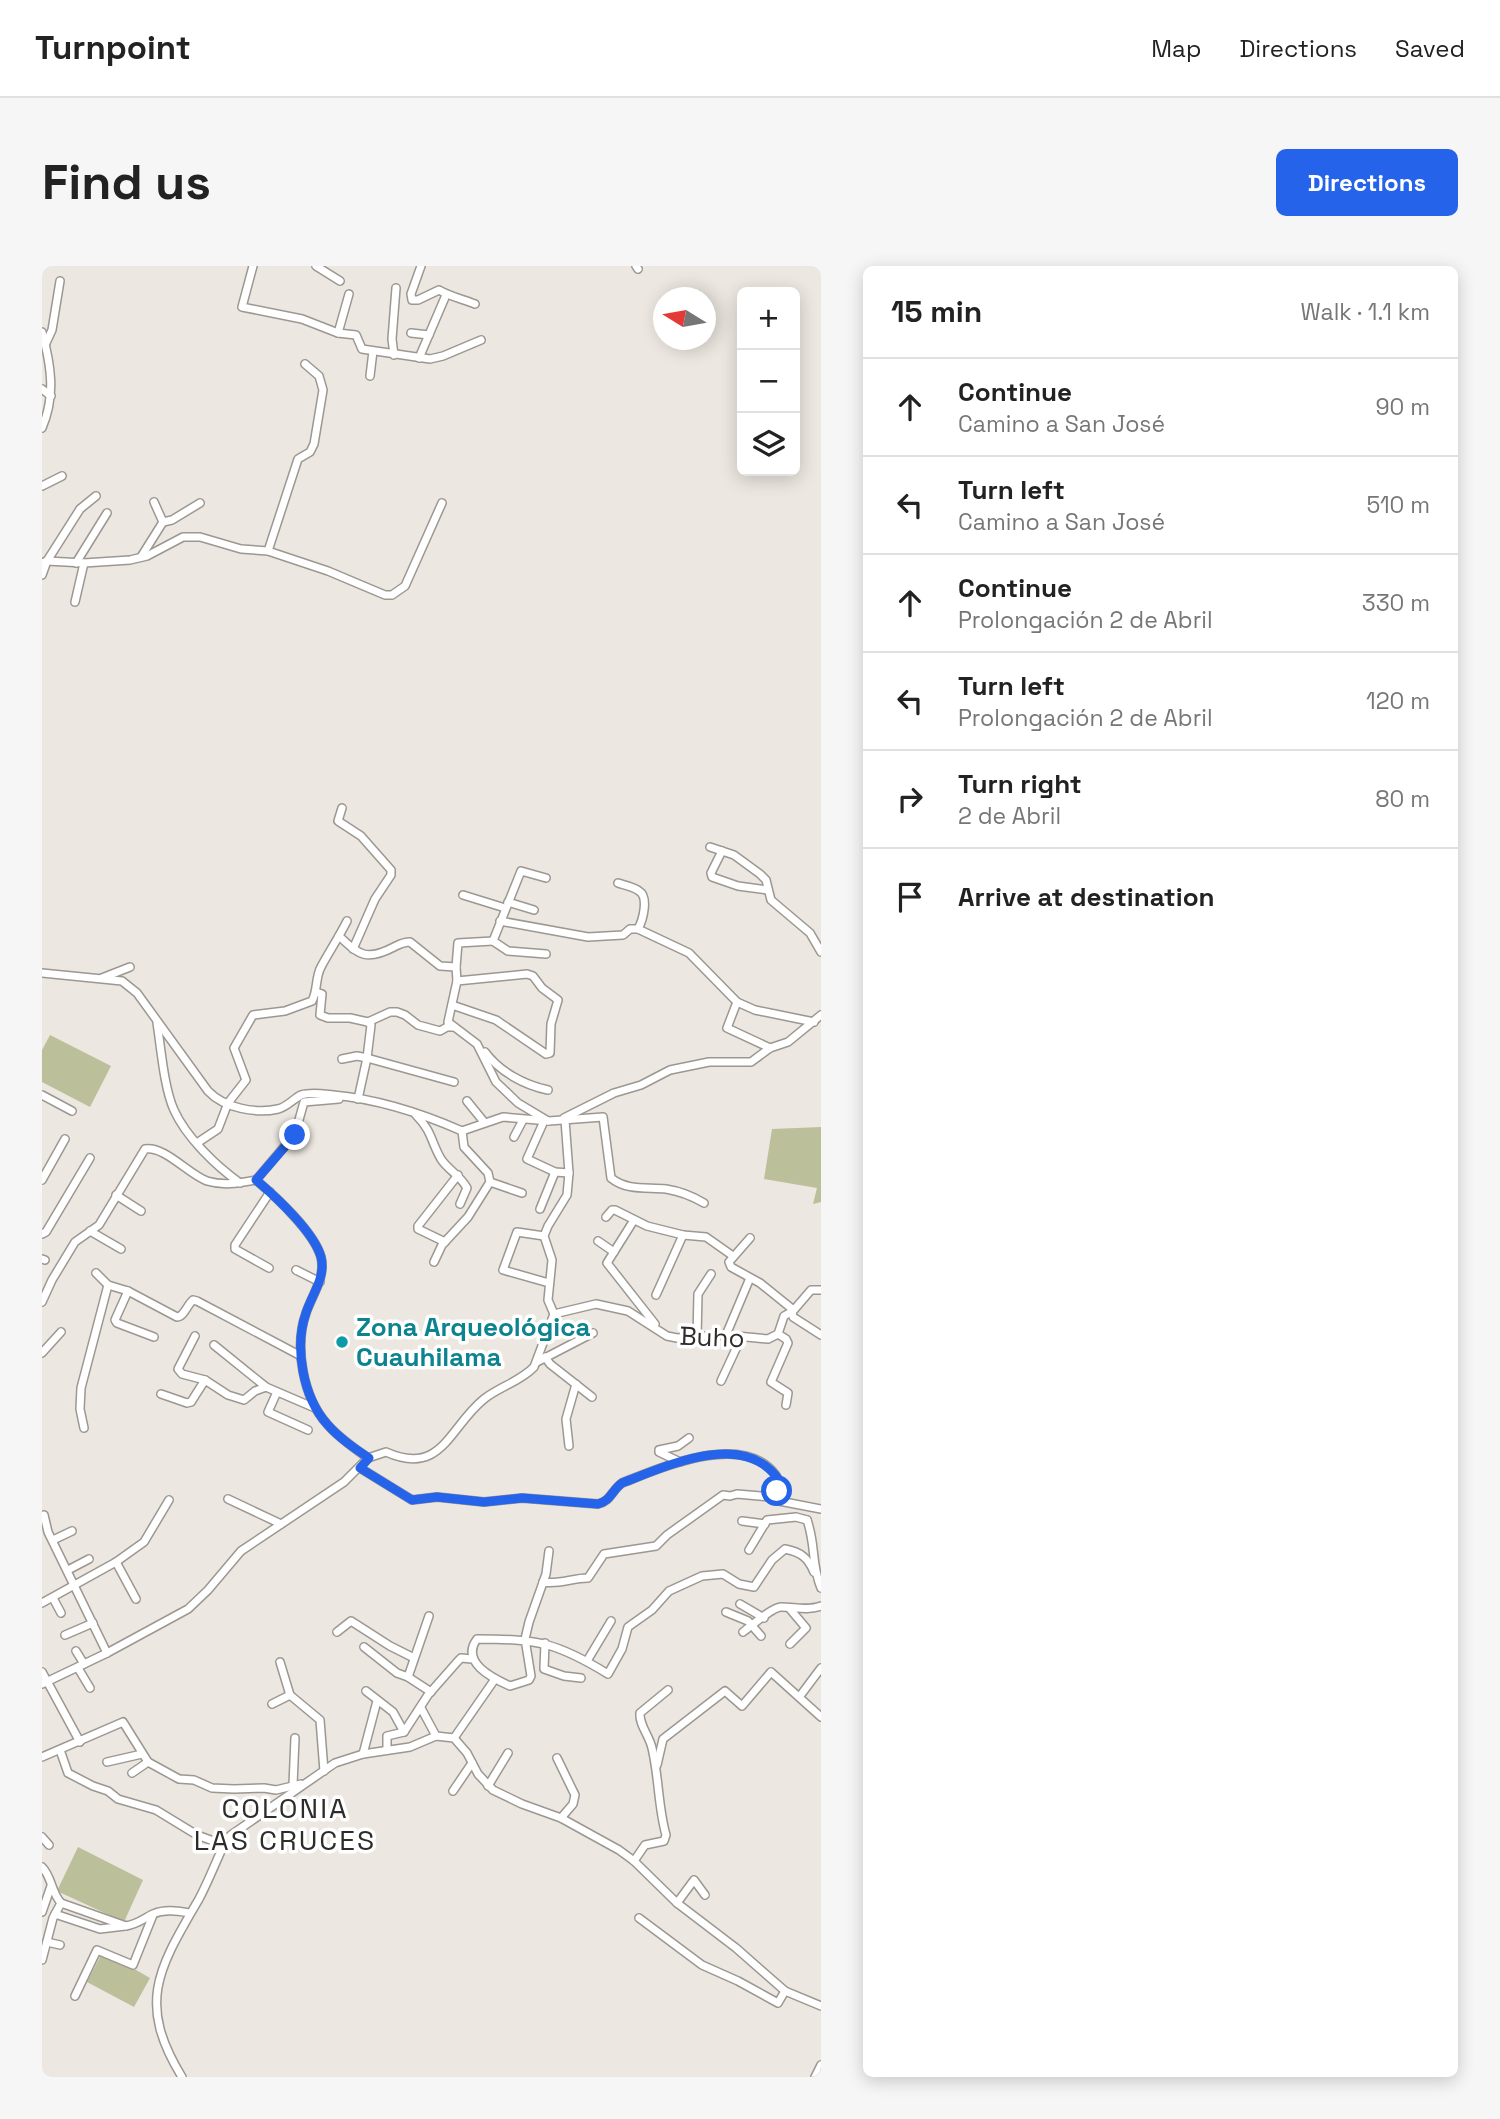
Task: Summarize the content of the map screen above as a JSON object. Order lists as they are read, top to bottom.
{
  "streets": {
    "street": ["Buho"]
  },
  "districts": ["COLONIA LAS CRUCES"],
  "places": ["Zona Arqueológica Cuauhilama"],
  "north": "left",
  "page": {
    "header": "Turnpoint",
    "nav": ["Map", "Directions", "Saved"],
    "buttons": "Directions",
    "title": "Find us",
    "heading": ["15 min", "Walk · 1.1 km"],
    "map_buttons": ["+", "−"],
    "list": [
      ["Continue", "Camino a San José", "90 m"],
      ["Turn left", "Camino a San José", "510 m"],
      ["Continue", "Prolongación 2 de Abril", "330 m"],
      ["Turn left", "Prolongación 2 de Abril", "120 m"],
      ["Turn right", "2 de Abril", "80 m"],
      "Arrive at destination"
    ]
  }
}
